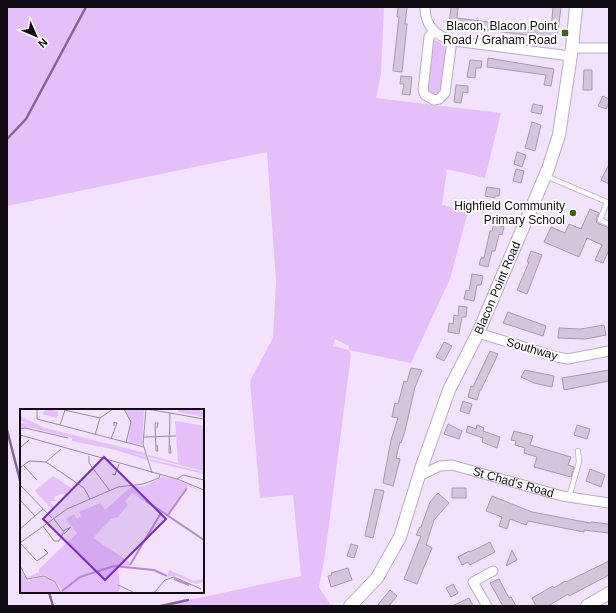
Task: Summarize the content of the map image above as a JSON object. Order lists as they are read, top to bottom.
{
  "streets": {
    "street": ["Blacon Point Road", "Southway", "St Chad's Road"]
  },
  "crossings": [
    ["Blacon Point Road", "Southway"],
    ["Blacon Point Road", "St Chad's Road"]
  ],
  "places": {
    "transit": ["Blacon, Blacon Point Road / Graham Road"],
    "other": ["Highfield Community Primary School"]
  },
  "north": "bottom right"
}
